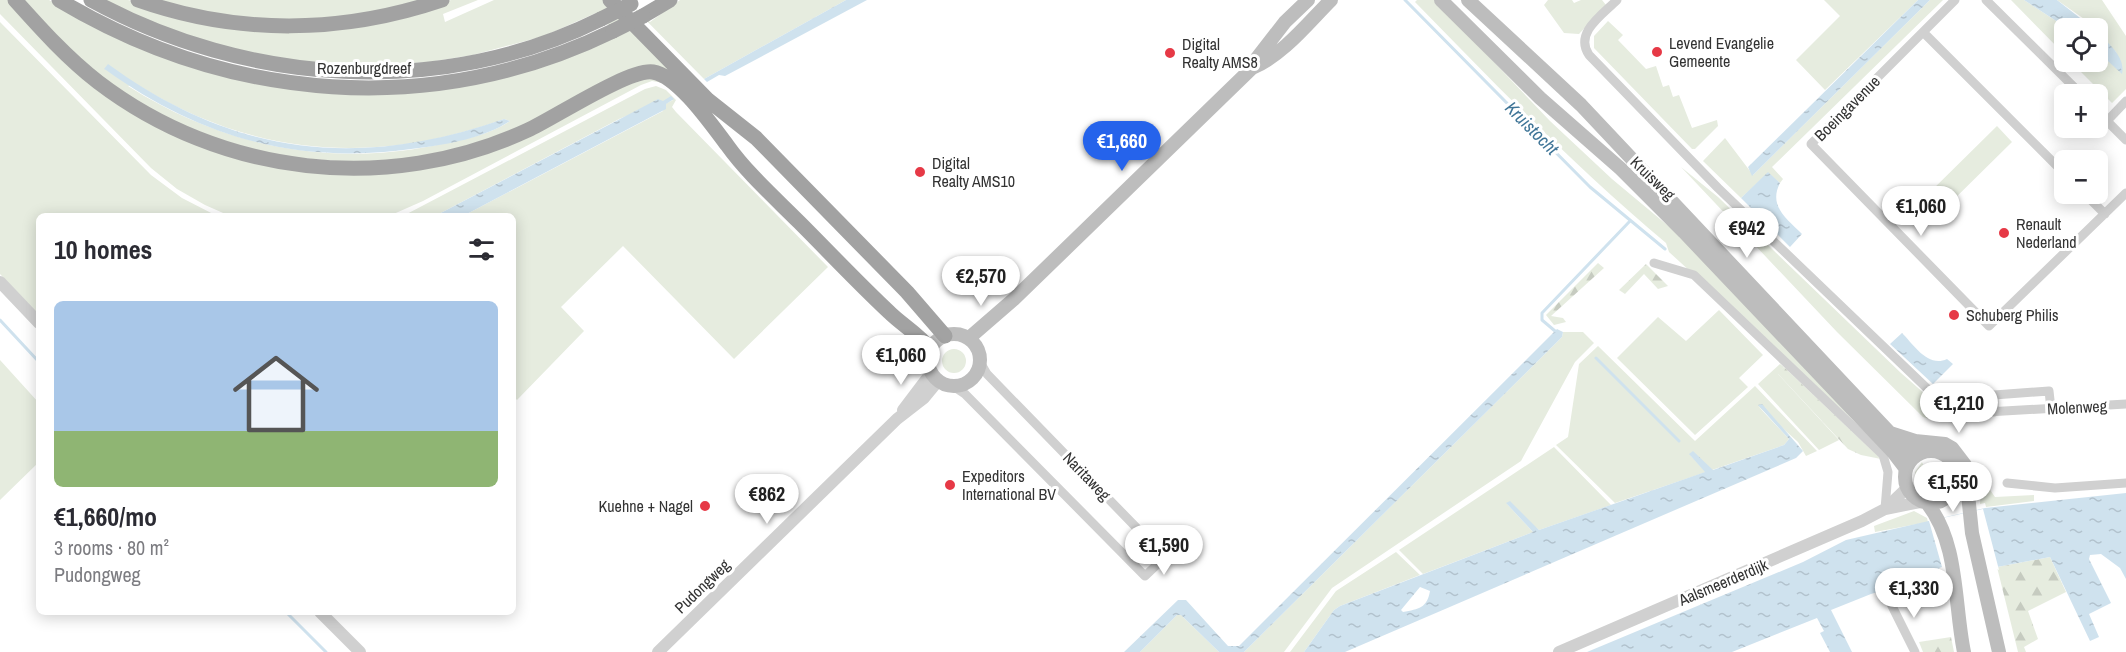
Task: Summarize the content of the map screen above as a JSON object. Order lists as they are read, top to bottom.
{
  "streets": {
    "highway": ["Rozenburgdreef"],
    "main road": ["Kruisweg"],
    "street": [
      "Boeingavenue",
      "Molenweg",
      "Naritaweg",
      "Aalsmeerderdijk",
      "Pudongweg"
    ]
  },
  "crossings": [
    ["Kruisweg", "Aalsmeerderdijk"],
    ["Naritaweg", "Pudongweg"]
  ],
  "water": ["Kruistocht"],
  "places": [
    "Levend Evangelie Gemeente",
    "Digital Realty AMS8",
    "Digital Realty AMS10",
    "Renault Nederland",
    "Schuberg Philis",
    "Expeditors International BV",
    "Kuehne + Nagel"
  ],
  "page": {
    "map_buttons": ["+", "−"],
    "price": [
      "€1,660",
      "€1,060",
      "€942",
      "€2,570",
      "€1,060",
      "€1,210",
      "€1,550",
      "€862",
      "€1,590",
      "€1,330"
    ],
    "heading": "10 homes",
    "list": [
      {
        "name": "€1,660/mo",
        "note": "3 rooms · 80 m² · Pudongweg"
      }
    ]
  }
}
